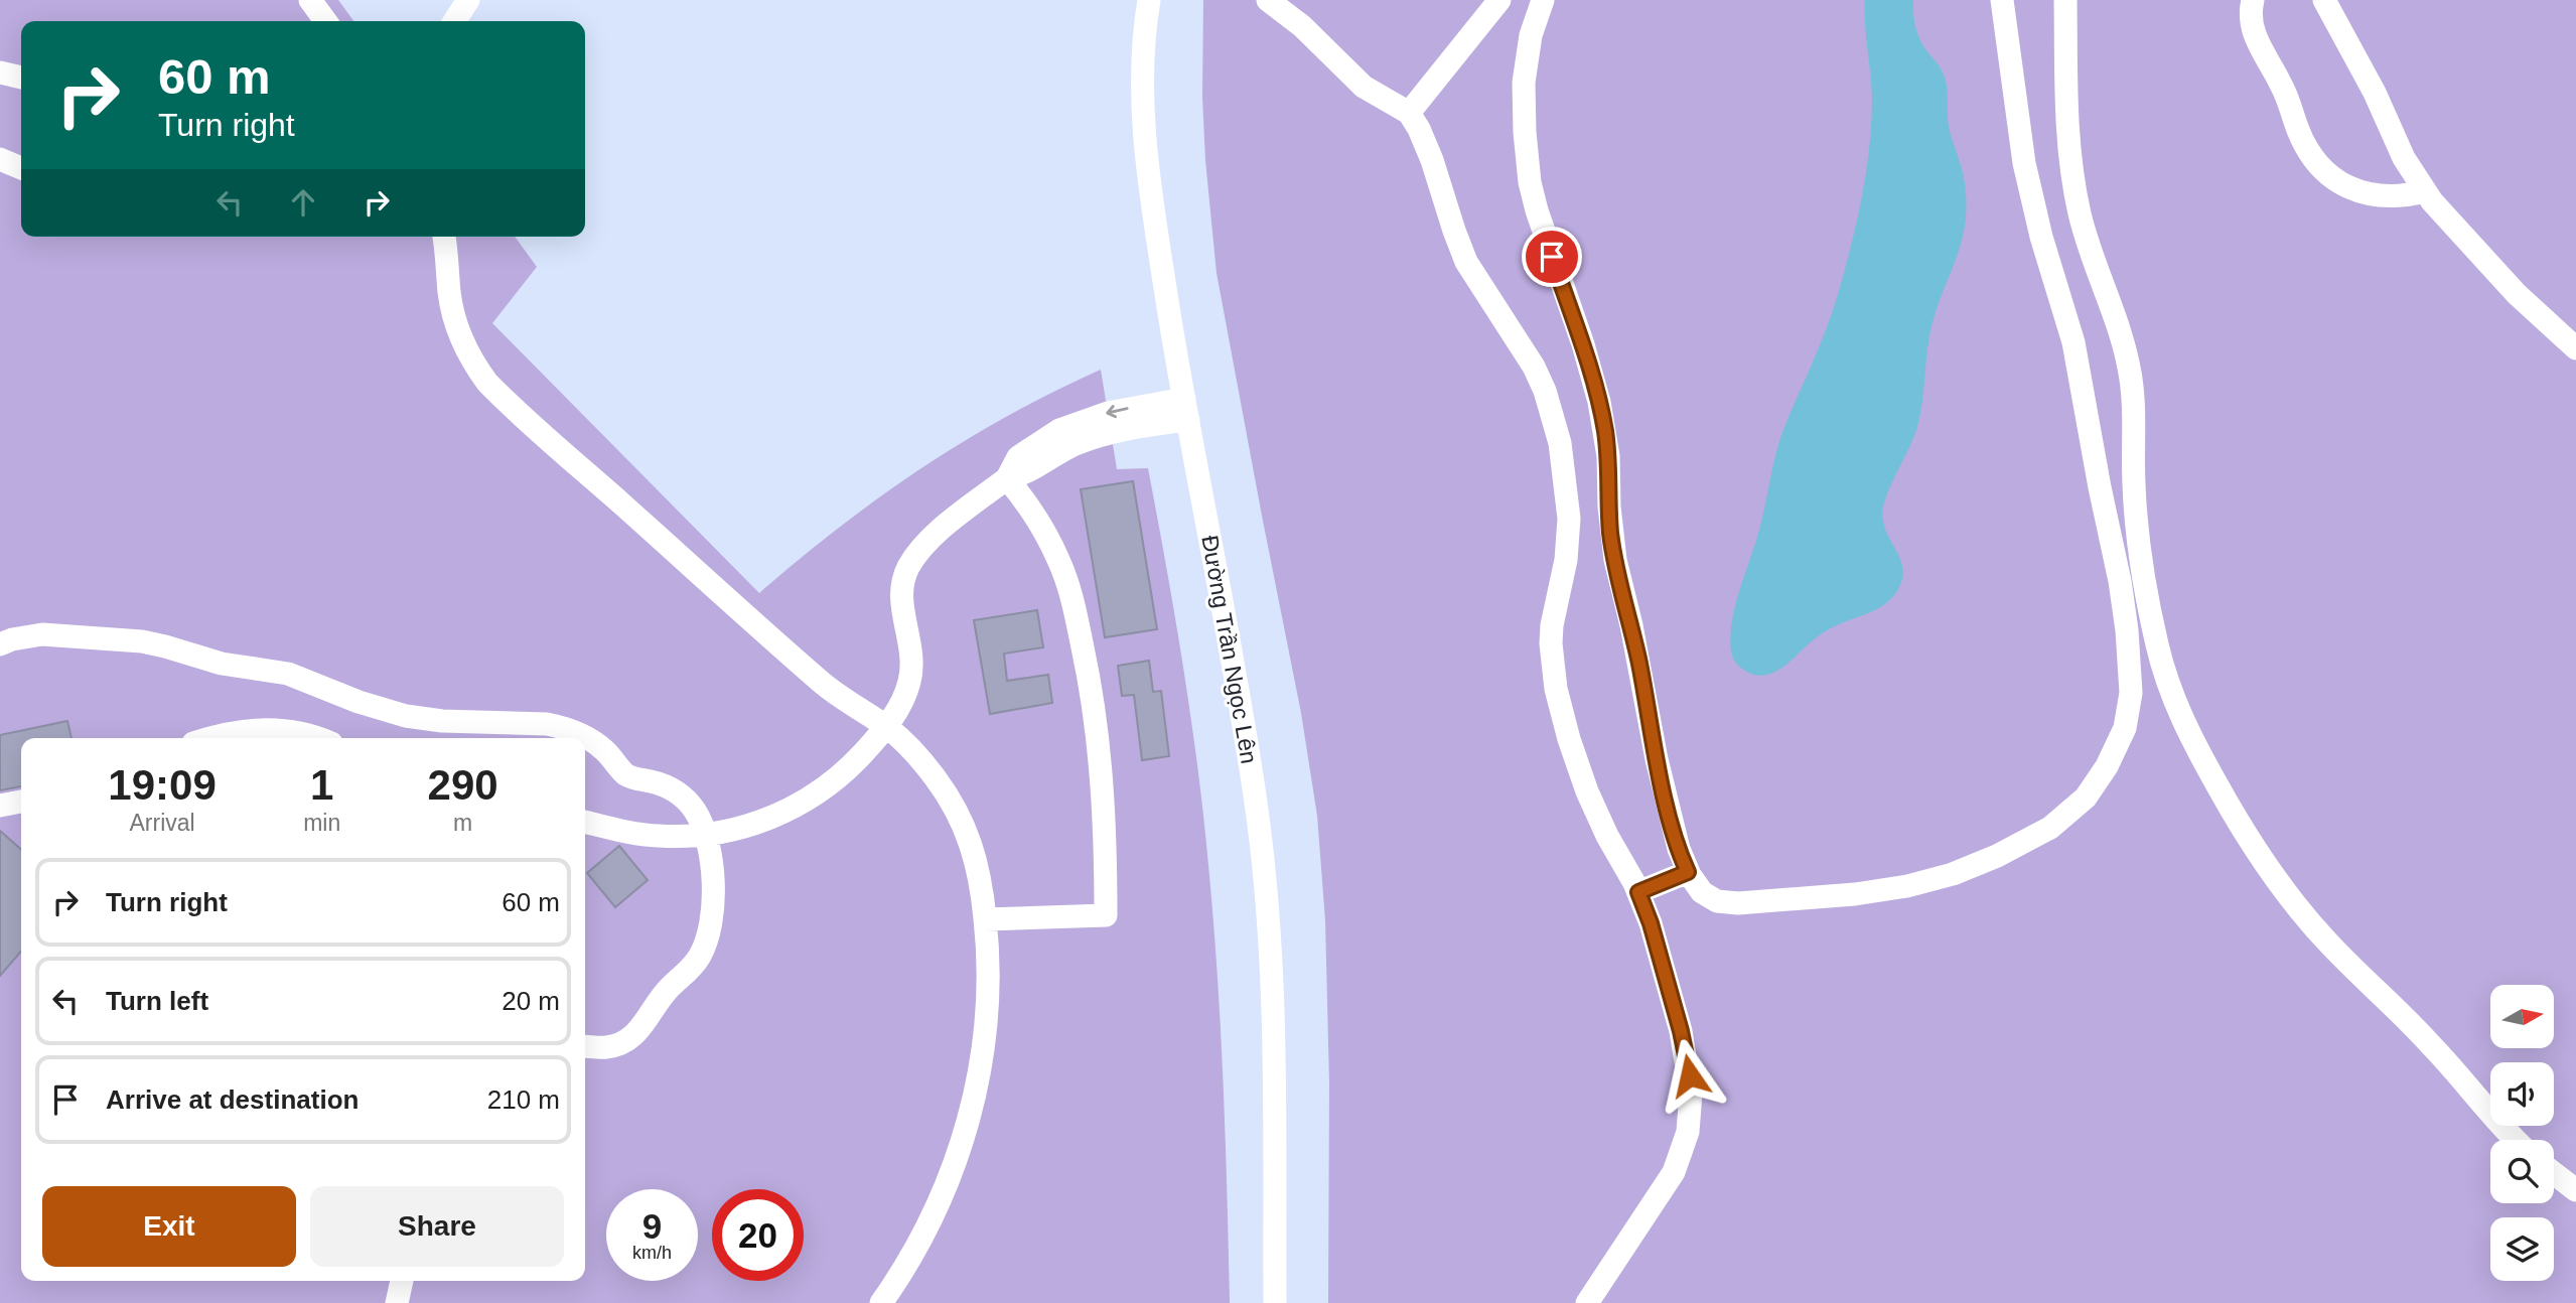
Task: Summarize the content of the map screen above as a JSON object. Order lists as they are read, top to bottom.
{
  "streets": {
    "street": ["Đường Trần Ngọc Lên"]
  },
  "north": "right",
  "page": {
    "turn": ["60 m", "Turn right"],
    "eta": [
      "19:09",
      "Arrival",
      "1",
      "min",
      "290",
      "m"
    ],
    "list": [
      {
        "name": "Turn right",
        "value": "60 m"
      },
      {
        "name": "Turn left",
        "value": "20 m"
      },
      {
        "name": "Arrive at destination",
        "value": "210 m"
      }
    ],
    "buttons": ["Exit", "Share"],
    "speed": "9 km/h",
    "limit": "20"
  }
}
